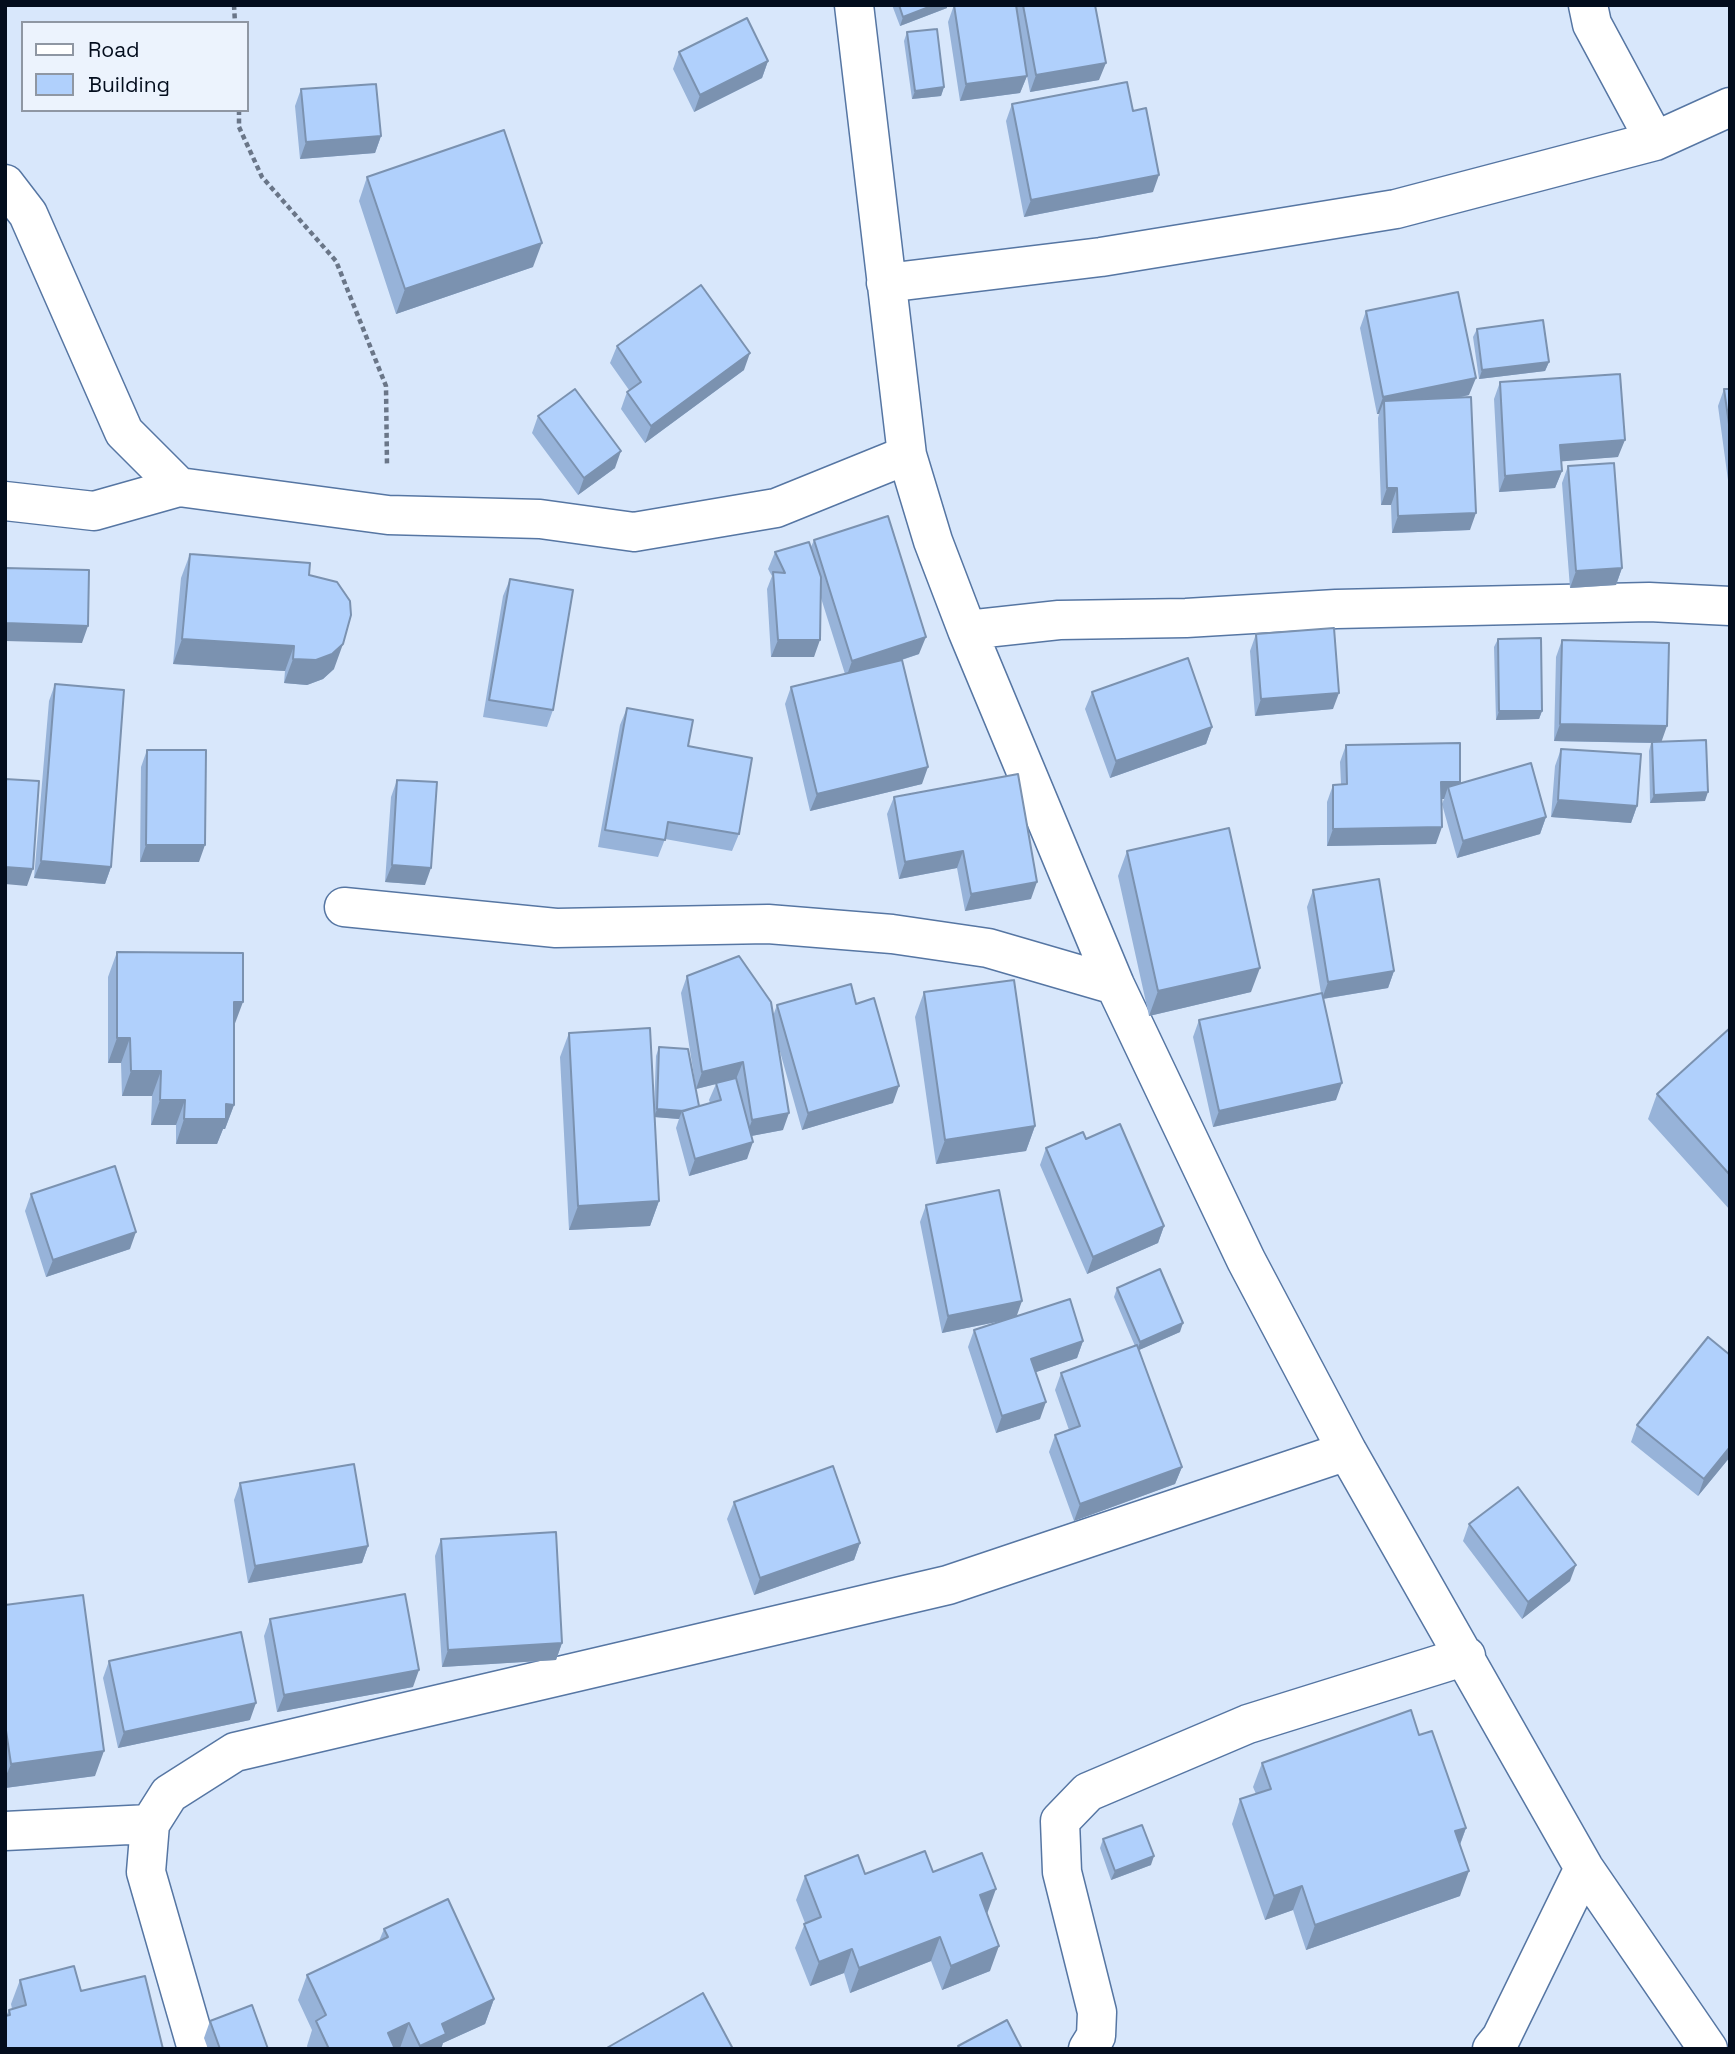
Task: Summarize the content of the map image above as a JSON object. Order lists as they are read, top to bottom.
{
  "legend": ["Road", "Building"]
}
